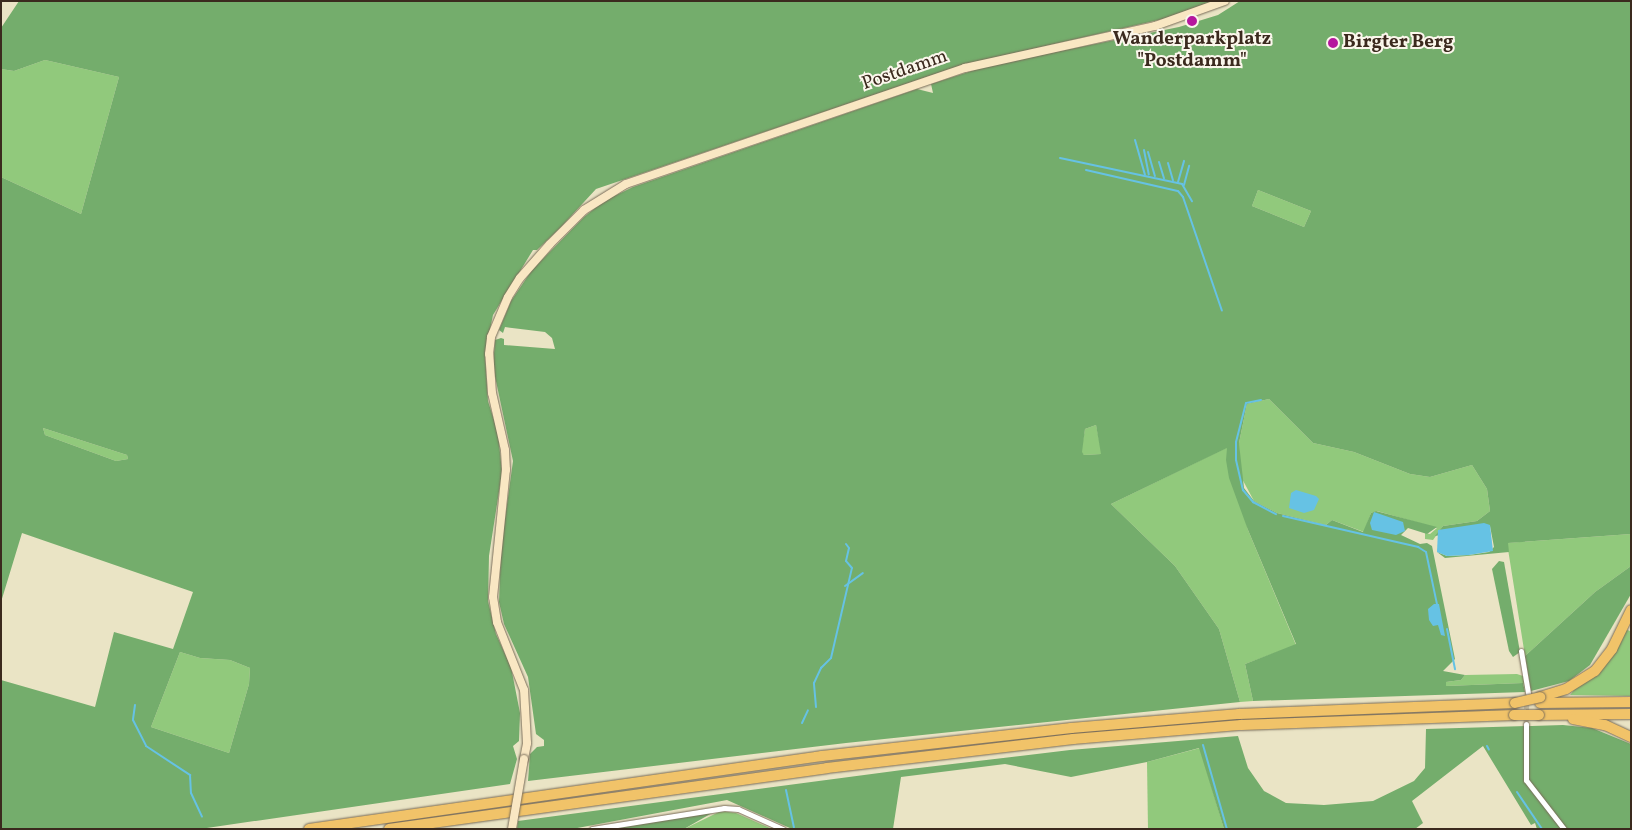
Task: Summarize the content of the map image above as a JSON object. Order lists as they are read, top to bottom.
{
  "streets": {
    "street": ["Postdamm"]
  },
  "places": ["Wanderparkplatz \"Postdamm\"", "Birgter Berg"]
}
